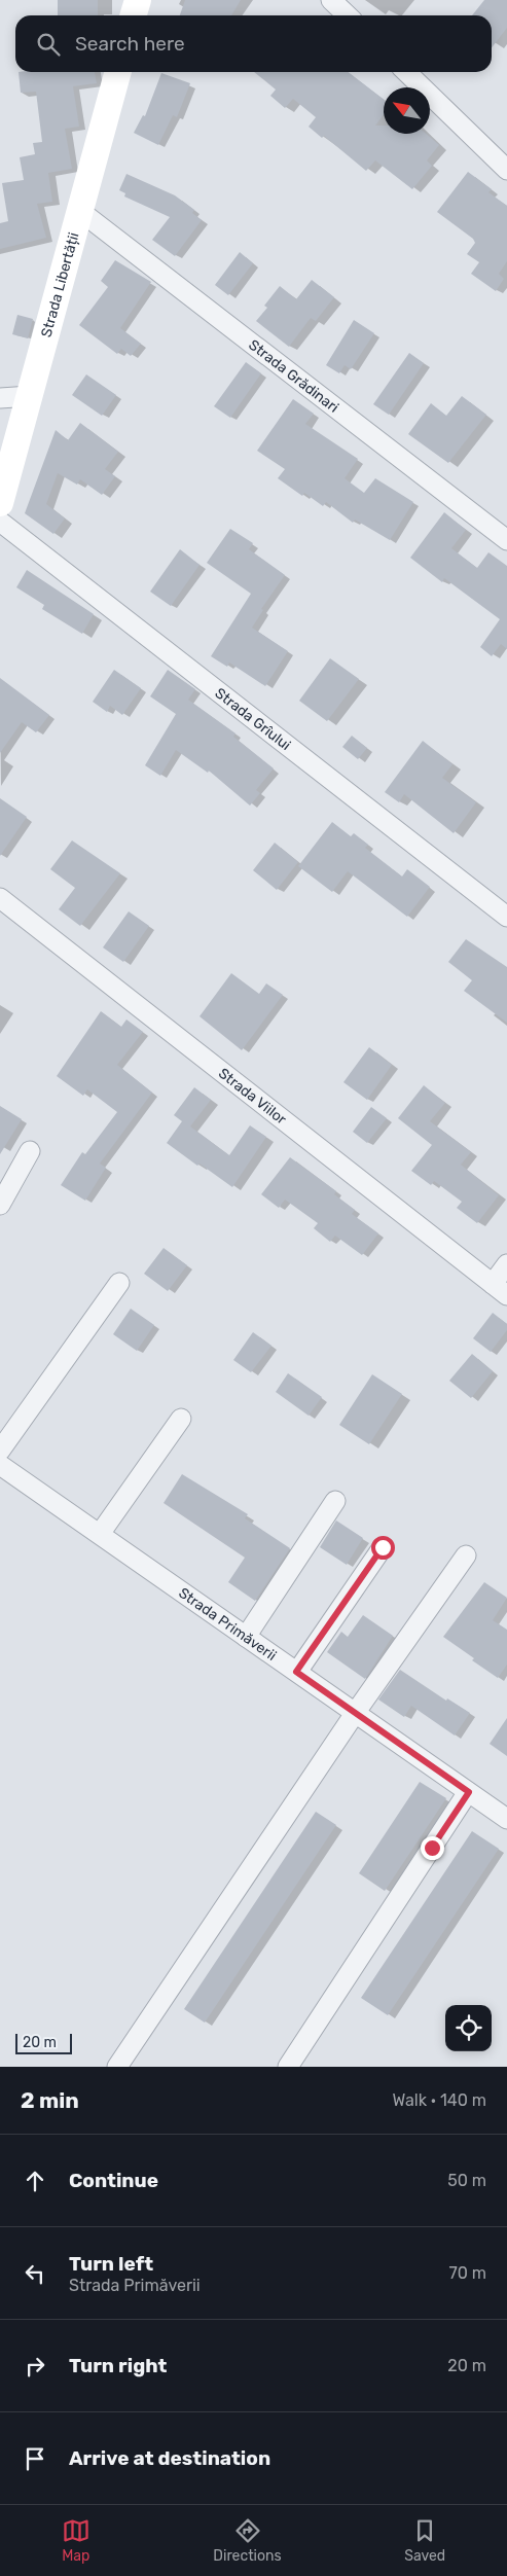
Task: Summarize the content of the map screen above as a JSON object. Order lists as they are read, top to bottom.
{
  "streets": {
    "main road": ["Strada Libertății"],
    "street": [
      "Strada Grădinari",
      "Strada Grîului",
      "Strada Viilor",
      "Strada Primăverii"
    ]
  },
  "crossings": [
    ["Strada Libertății", "Strada Grădinari"]
  ],
  "scale_bar": "20 m",
  "north": "top left",
  "page": {
    "search": "Search here",
    "scale": "20 m",
    "heading": ["2 min", "Walk · 140 m"],
    "list": [
      ["Continue", "50 m"],
      ["Turn left", "Strada Primăverii", "70 m"],
      ["Turn right", "20 m"],
      "Arrive at destination"
    ],
    "nav": ["Map", "Directions", "Saved"]
  }
}
